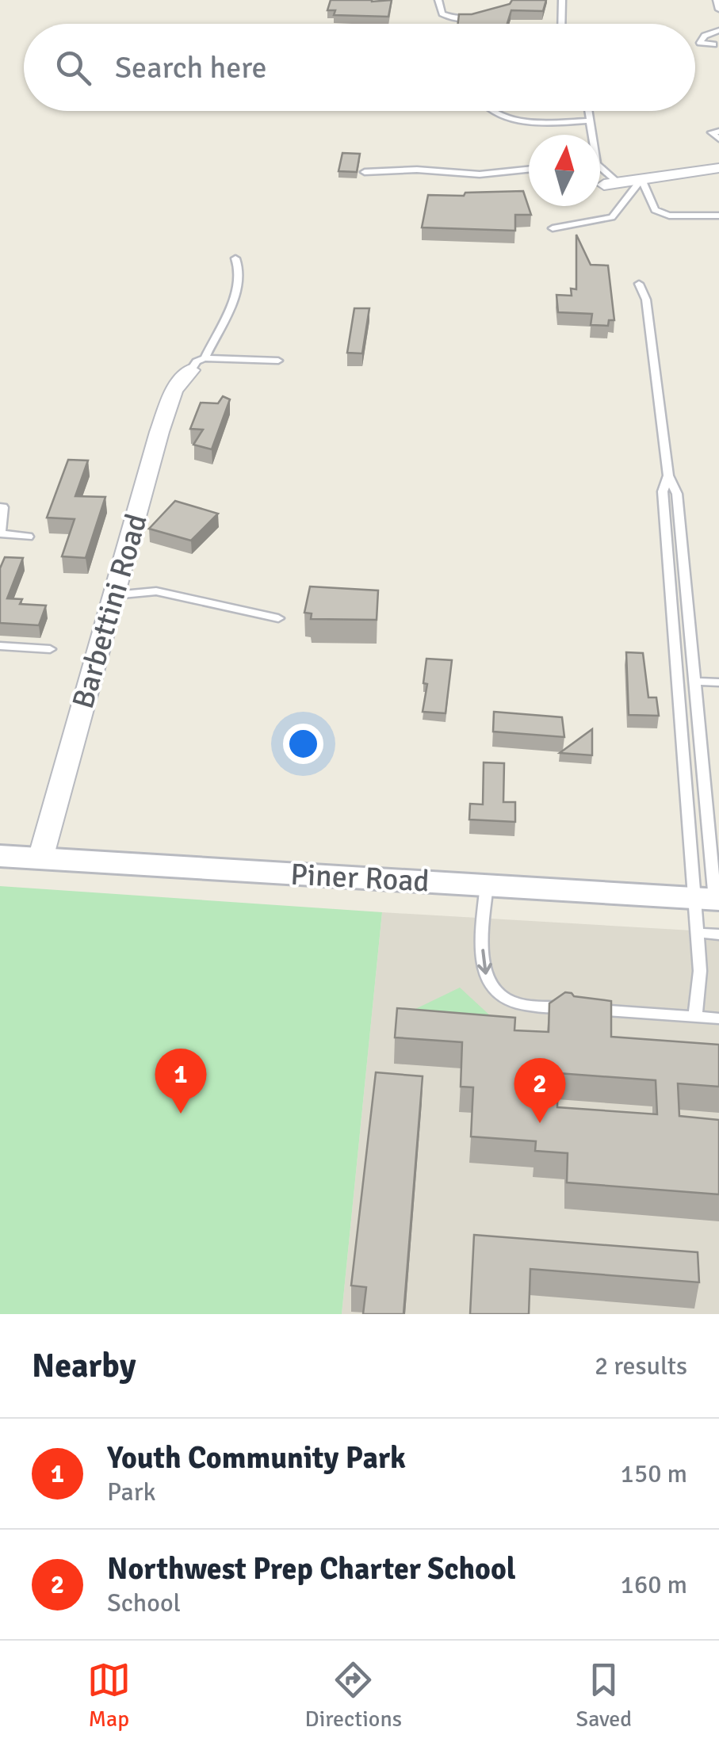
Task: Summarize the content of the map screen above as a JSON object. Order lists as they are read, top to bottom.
{
  "streets": {
    "street": ["Barbettini Road", "Piner Road"]
  },
  "crossings": [
    ["Barbettini Road", "Piner Road"]
  ],
  "north": "top",
  "page": {
    "search": "Search here",
    "pins": ["1", "2"],
    "heading": ["Nearby", "2 results"],
    "list": [
      {
        "mark": "1",
        "name": "Youth Community Park",
        "note": "Park",
        "value": "150 m"
      },
      {
        "mark": "2",
        "name": "Northwest Prep Charter School",
        "note": "School",
        "value": "160 m"
      }
    ],
    "nav": ["Map", "Directions", "Saved"]
  }
}
